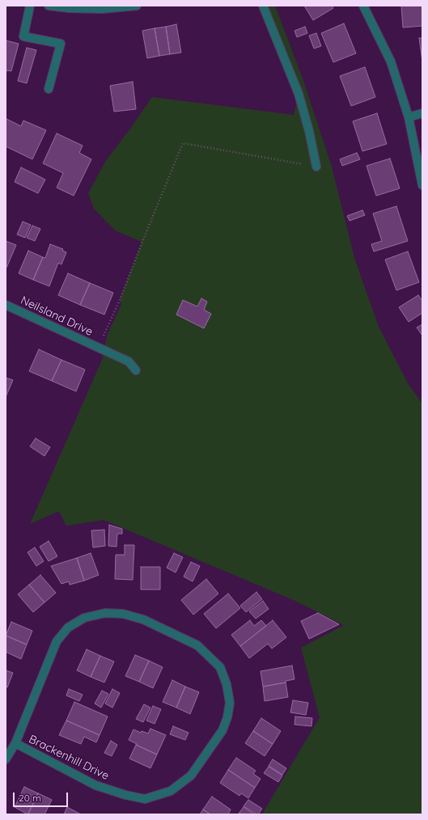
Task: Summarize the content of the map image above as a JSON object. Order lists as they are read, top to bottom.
{
  "streets": {
    "street": ["Neilsland Drive", "Brackenhill Drive"]
  },
  "scale_bar": "20 m"
}
